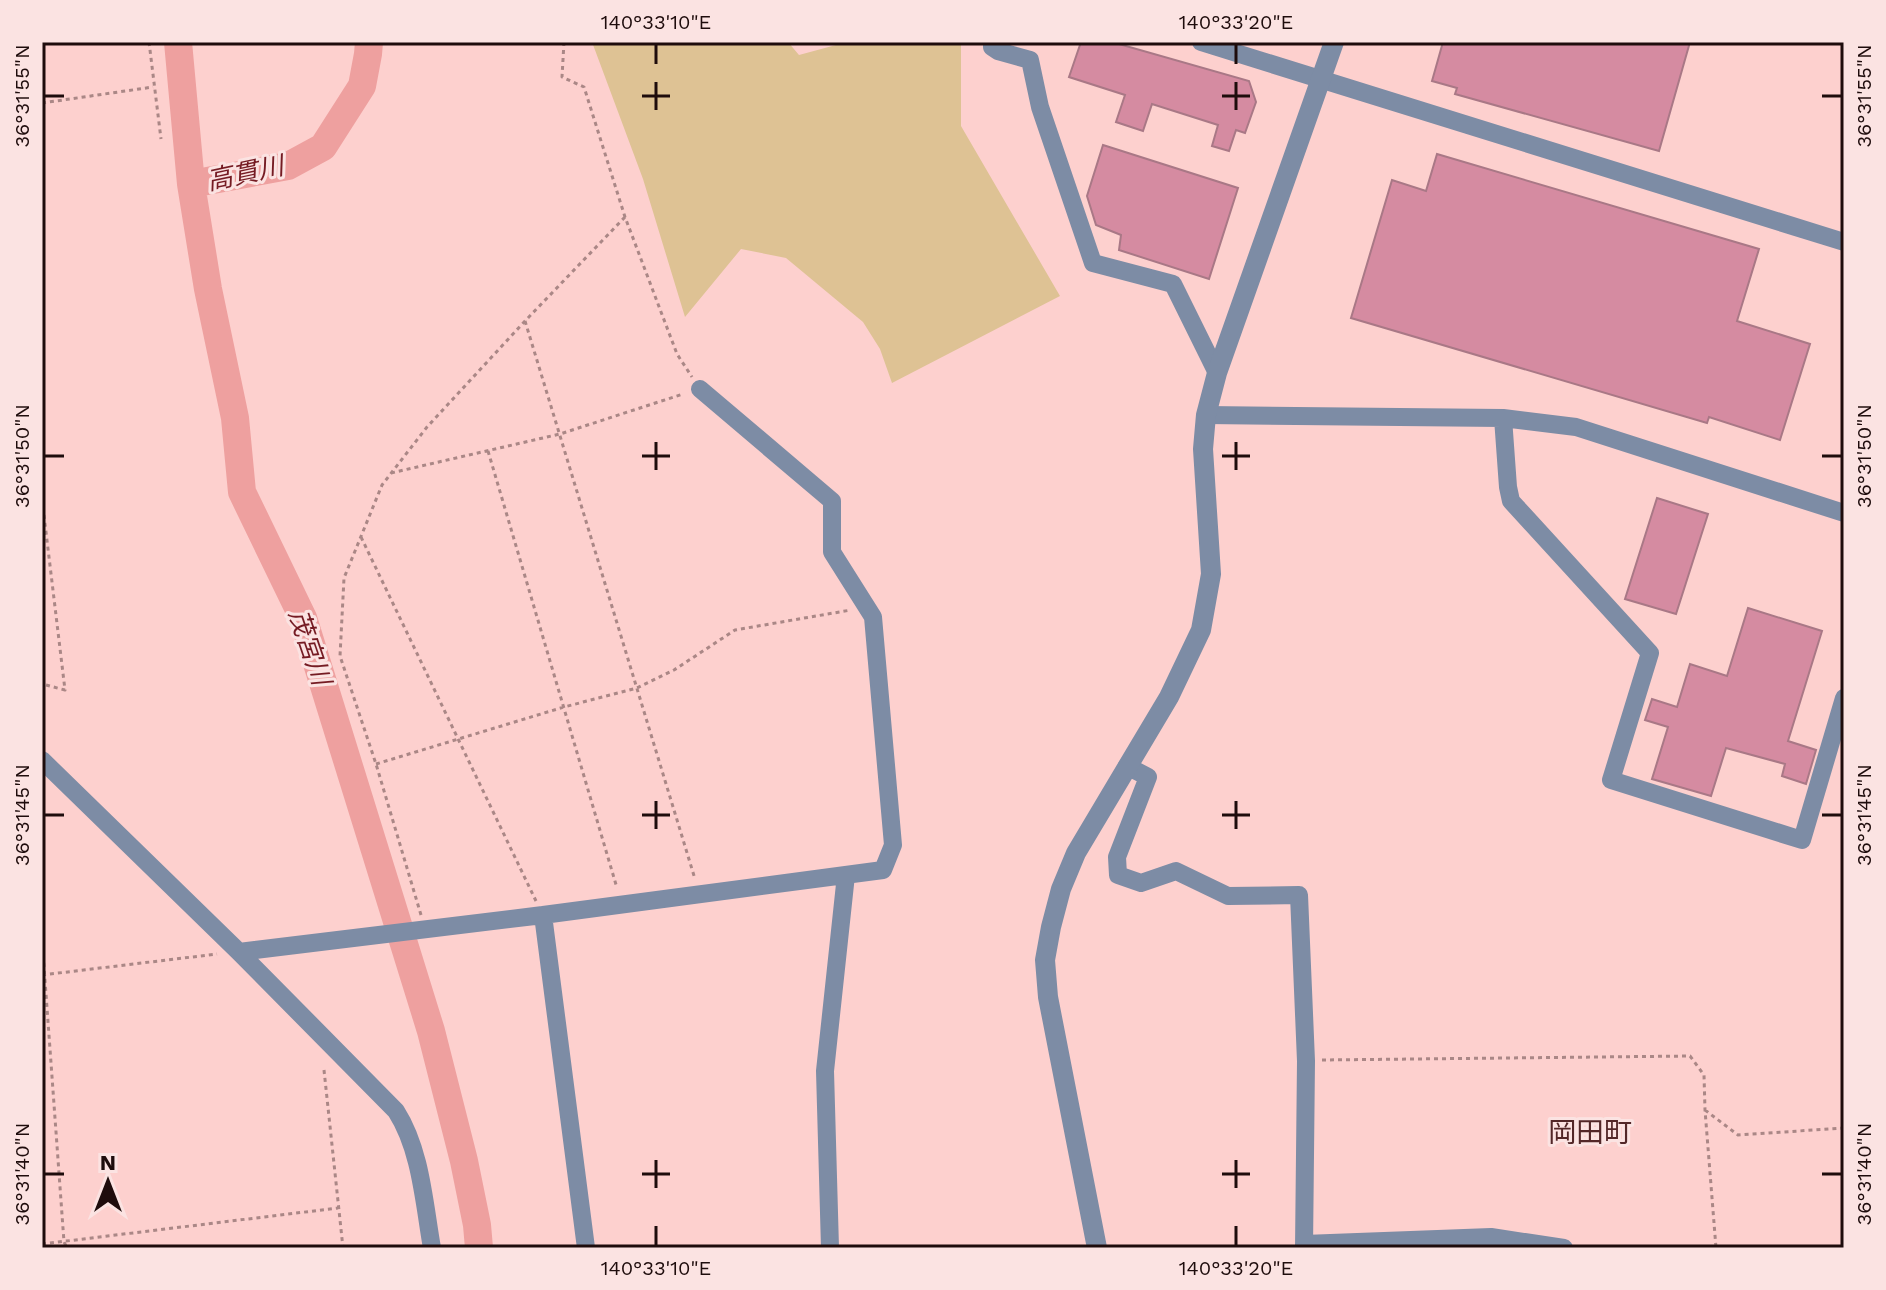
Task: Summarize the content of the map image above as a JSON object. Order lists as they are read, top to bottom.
{
  "districts": ["岡田町"],
  "water": ["高貫川", "茂宮川"],
  "north": "top",
  "coordinates": [
    "140°33'10\"E",
    "140°33'20\"E",
    "36°31'55\"N",
    "36°31'50\"N",
    "36°31'45\"N",
    "36°31'40\"N"
  ]
}
